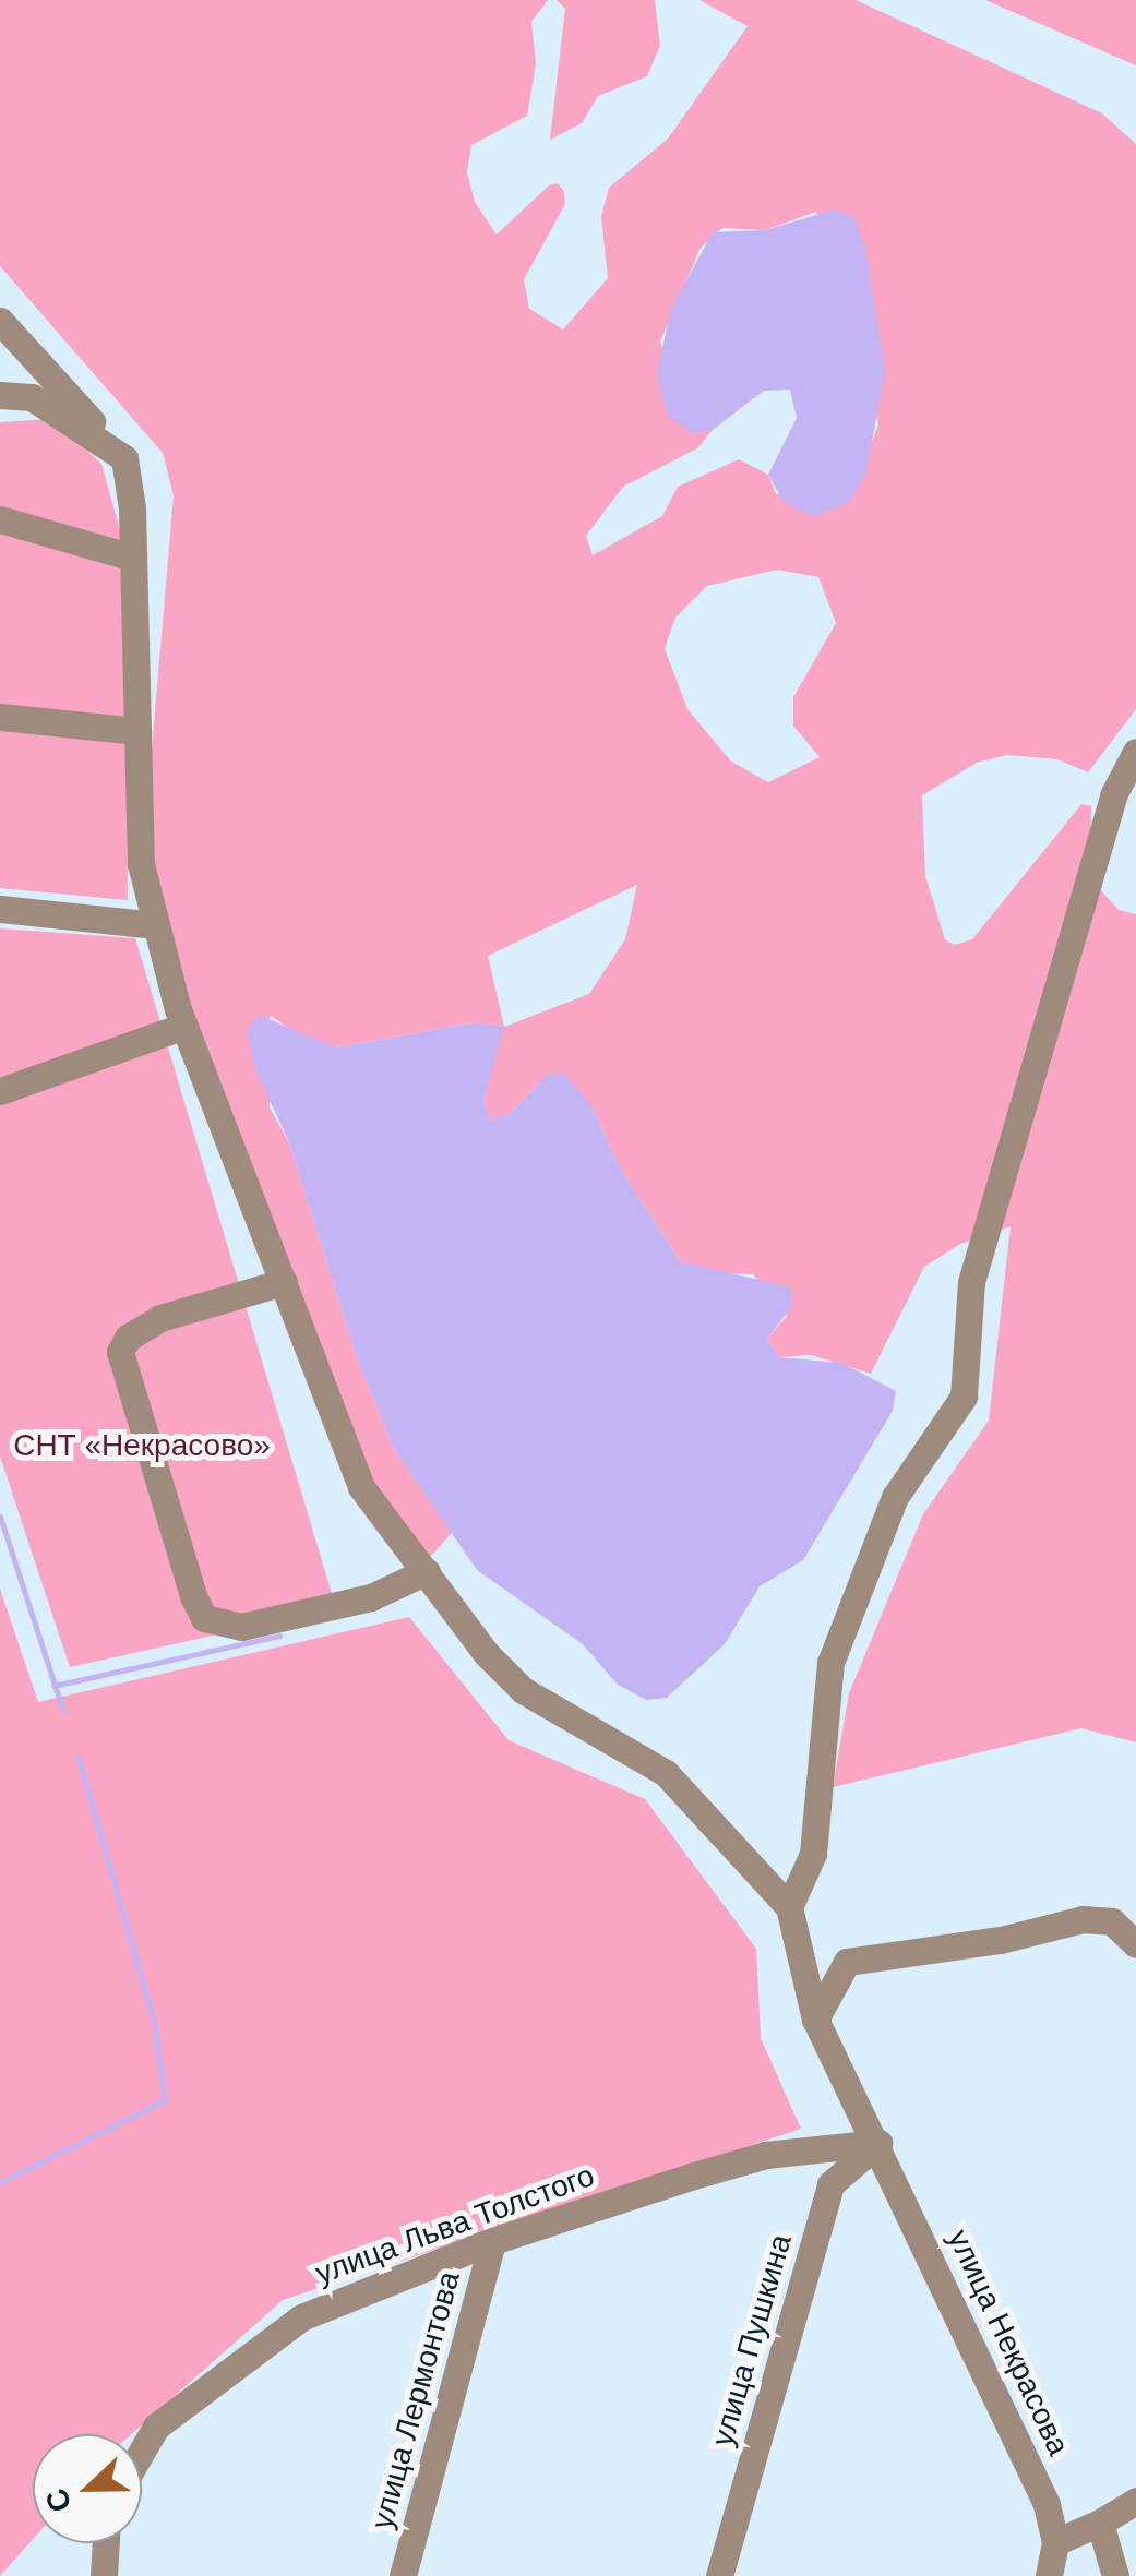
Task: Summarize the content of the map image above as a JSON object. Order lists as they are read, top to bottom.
{
  "streets": {
    "street": [
      "улица Льва Толстого",
      "улица Пушкина",
      "улица Некрасова",
      "улица Лермонтова"
    ]
  },
  "crossings": [
    ["улица Льва Толстого", "улица Пушкина"],
    ["улица Льва Толстого", "улица Некрасова"],
    ["улица Льва Толстого", "улица Лермонтова"],
    ["улица Пушкина", "улица Некрасова"]
  ],
  "parks": ["СНТ «Некрасово»"],
  "north": "left"
}
